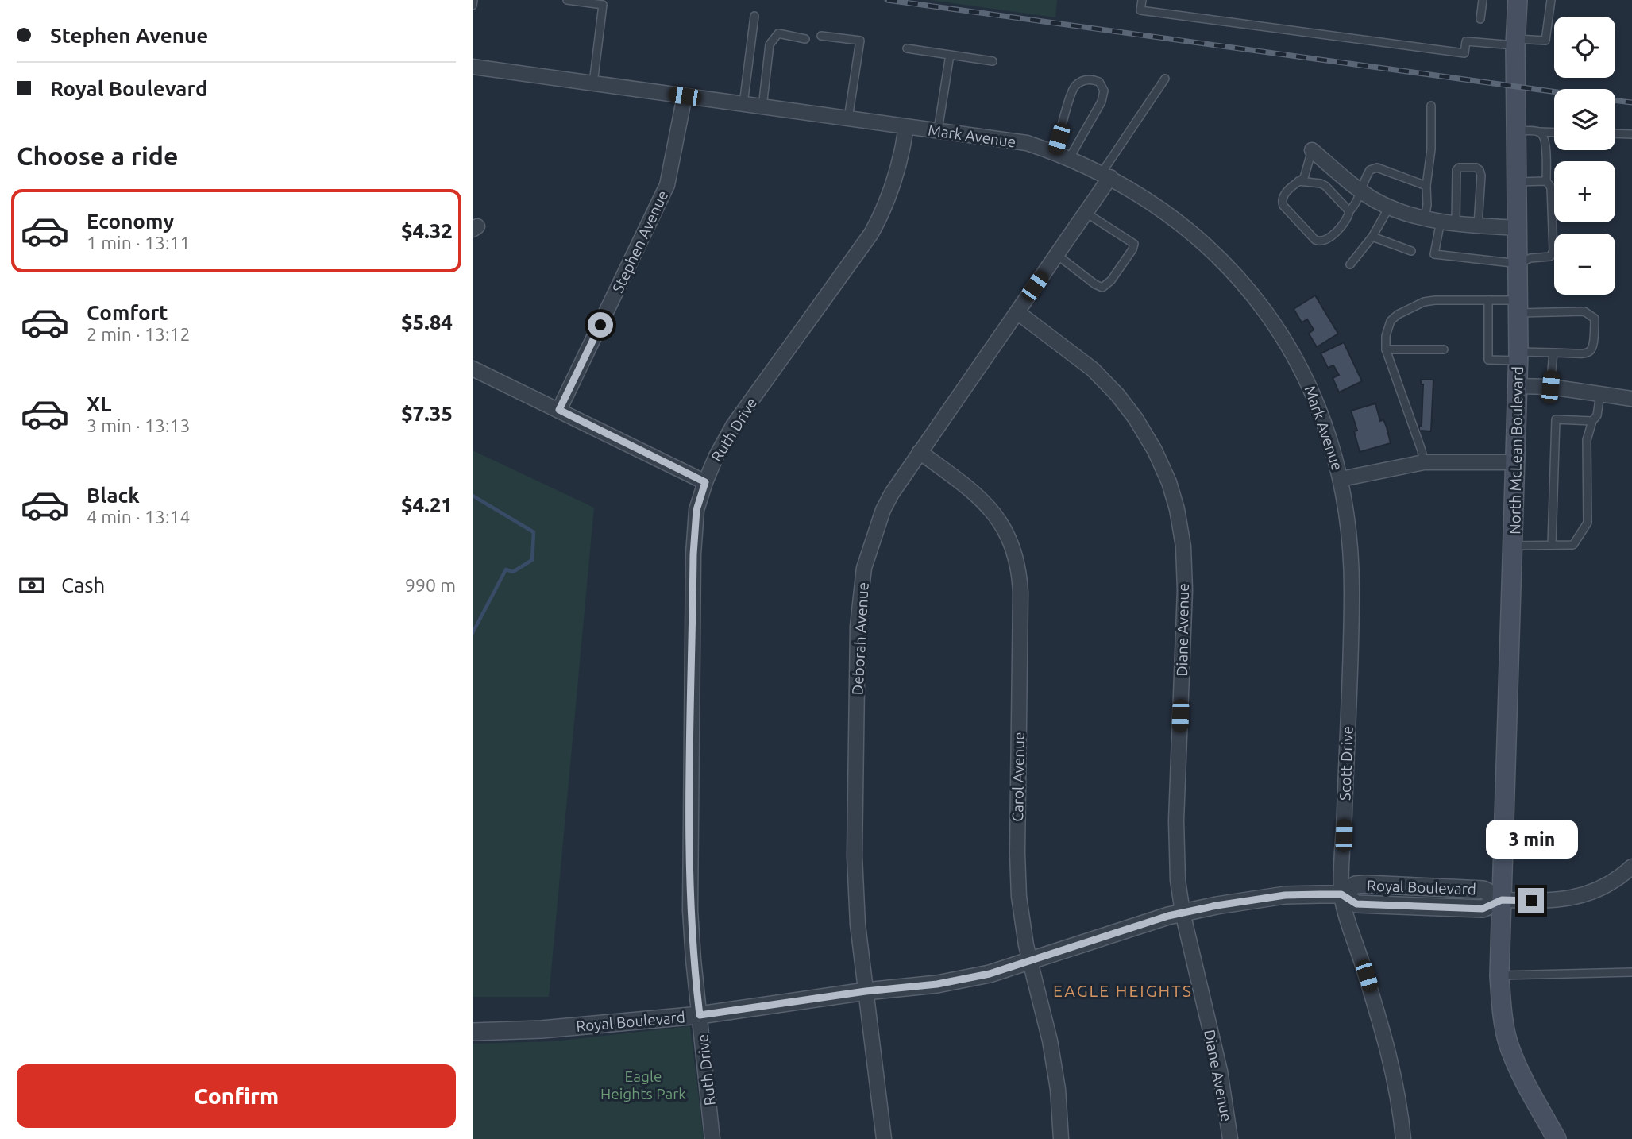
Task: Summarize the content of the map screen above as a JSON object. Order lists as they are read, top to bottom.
{
  "streets": {
    "main road": ["North McLean Boulevard"],
    "street": [
      "Mark Avenue",
      "Stephen Avenue",
      "Ruth Drive",
      "Diane Avenue",
      "Deborah Avenue",
      "Scott Drive",
      "Carol Avenue",
      "Royal Boulevard"
    ]
  },
  "crossings": [
    ["Mark Avenue", "Stephen Avenue"],
    ["Mark Avenue", "Ruth Drive"],
    ["Mark Avenue", "Deborah Avenue"],
    ["Mark Avenue", "Scott Drive"],
    ["Ruth Drive", "Royal Boulevard"],
    ["North McLean Boulevard", "Royal Boulevard"],
    ["Diane Avenue", "Deborah Avenue"],
    ["Diane Avenue", "Royal Boulevard"],
    ["Deborah Avenue", "Carol Avenue"],
    ["Deborah Avenue", "Royal Boulevard"],
    ["Scott Drive", "Royal Boulevard"],
    ["Carol Avenue", "Royal Boulevard"]
  ],
  "districts": ["EAGLE HEIGHTS"],
  "parks": ["Eagle Heights Park"],
  "page": {
    "banner": ["Stephen Avenue", "Royal Boulevard"],
    "map_buttons": ["+", "−"],
    "heading": "Choose a ride",
    "list": [
      {
        "name": "Economy",
        "note": "1 min · 13:11",
        "value": "$4.32"
      },
      {
        "name": "Comfort",
        "note": "2 min · 13:12",
        "value": "$5.84"
      },
      {
        "name": "XL",
        "note": "3 min · 13:13",
        "value": "$7.35"
      },
      {
        "name": "Black",
        "note": "4 min · 13:14",
        "value": "$4.21"
      }
    ],
    "pay": ["Cash", "990 m"],
    "bubble": "3 min",
    "buttons": "Confirm"
  }
}
